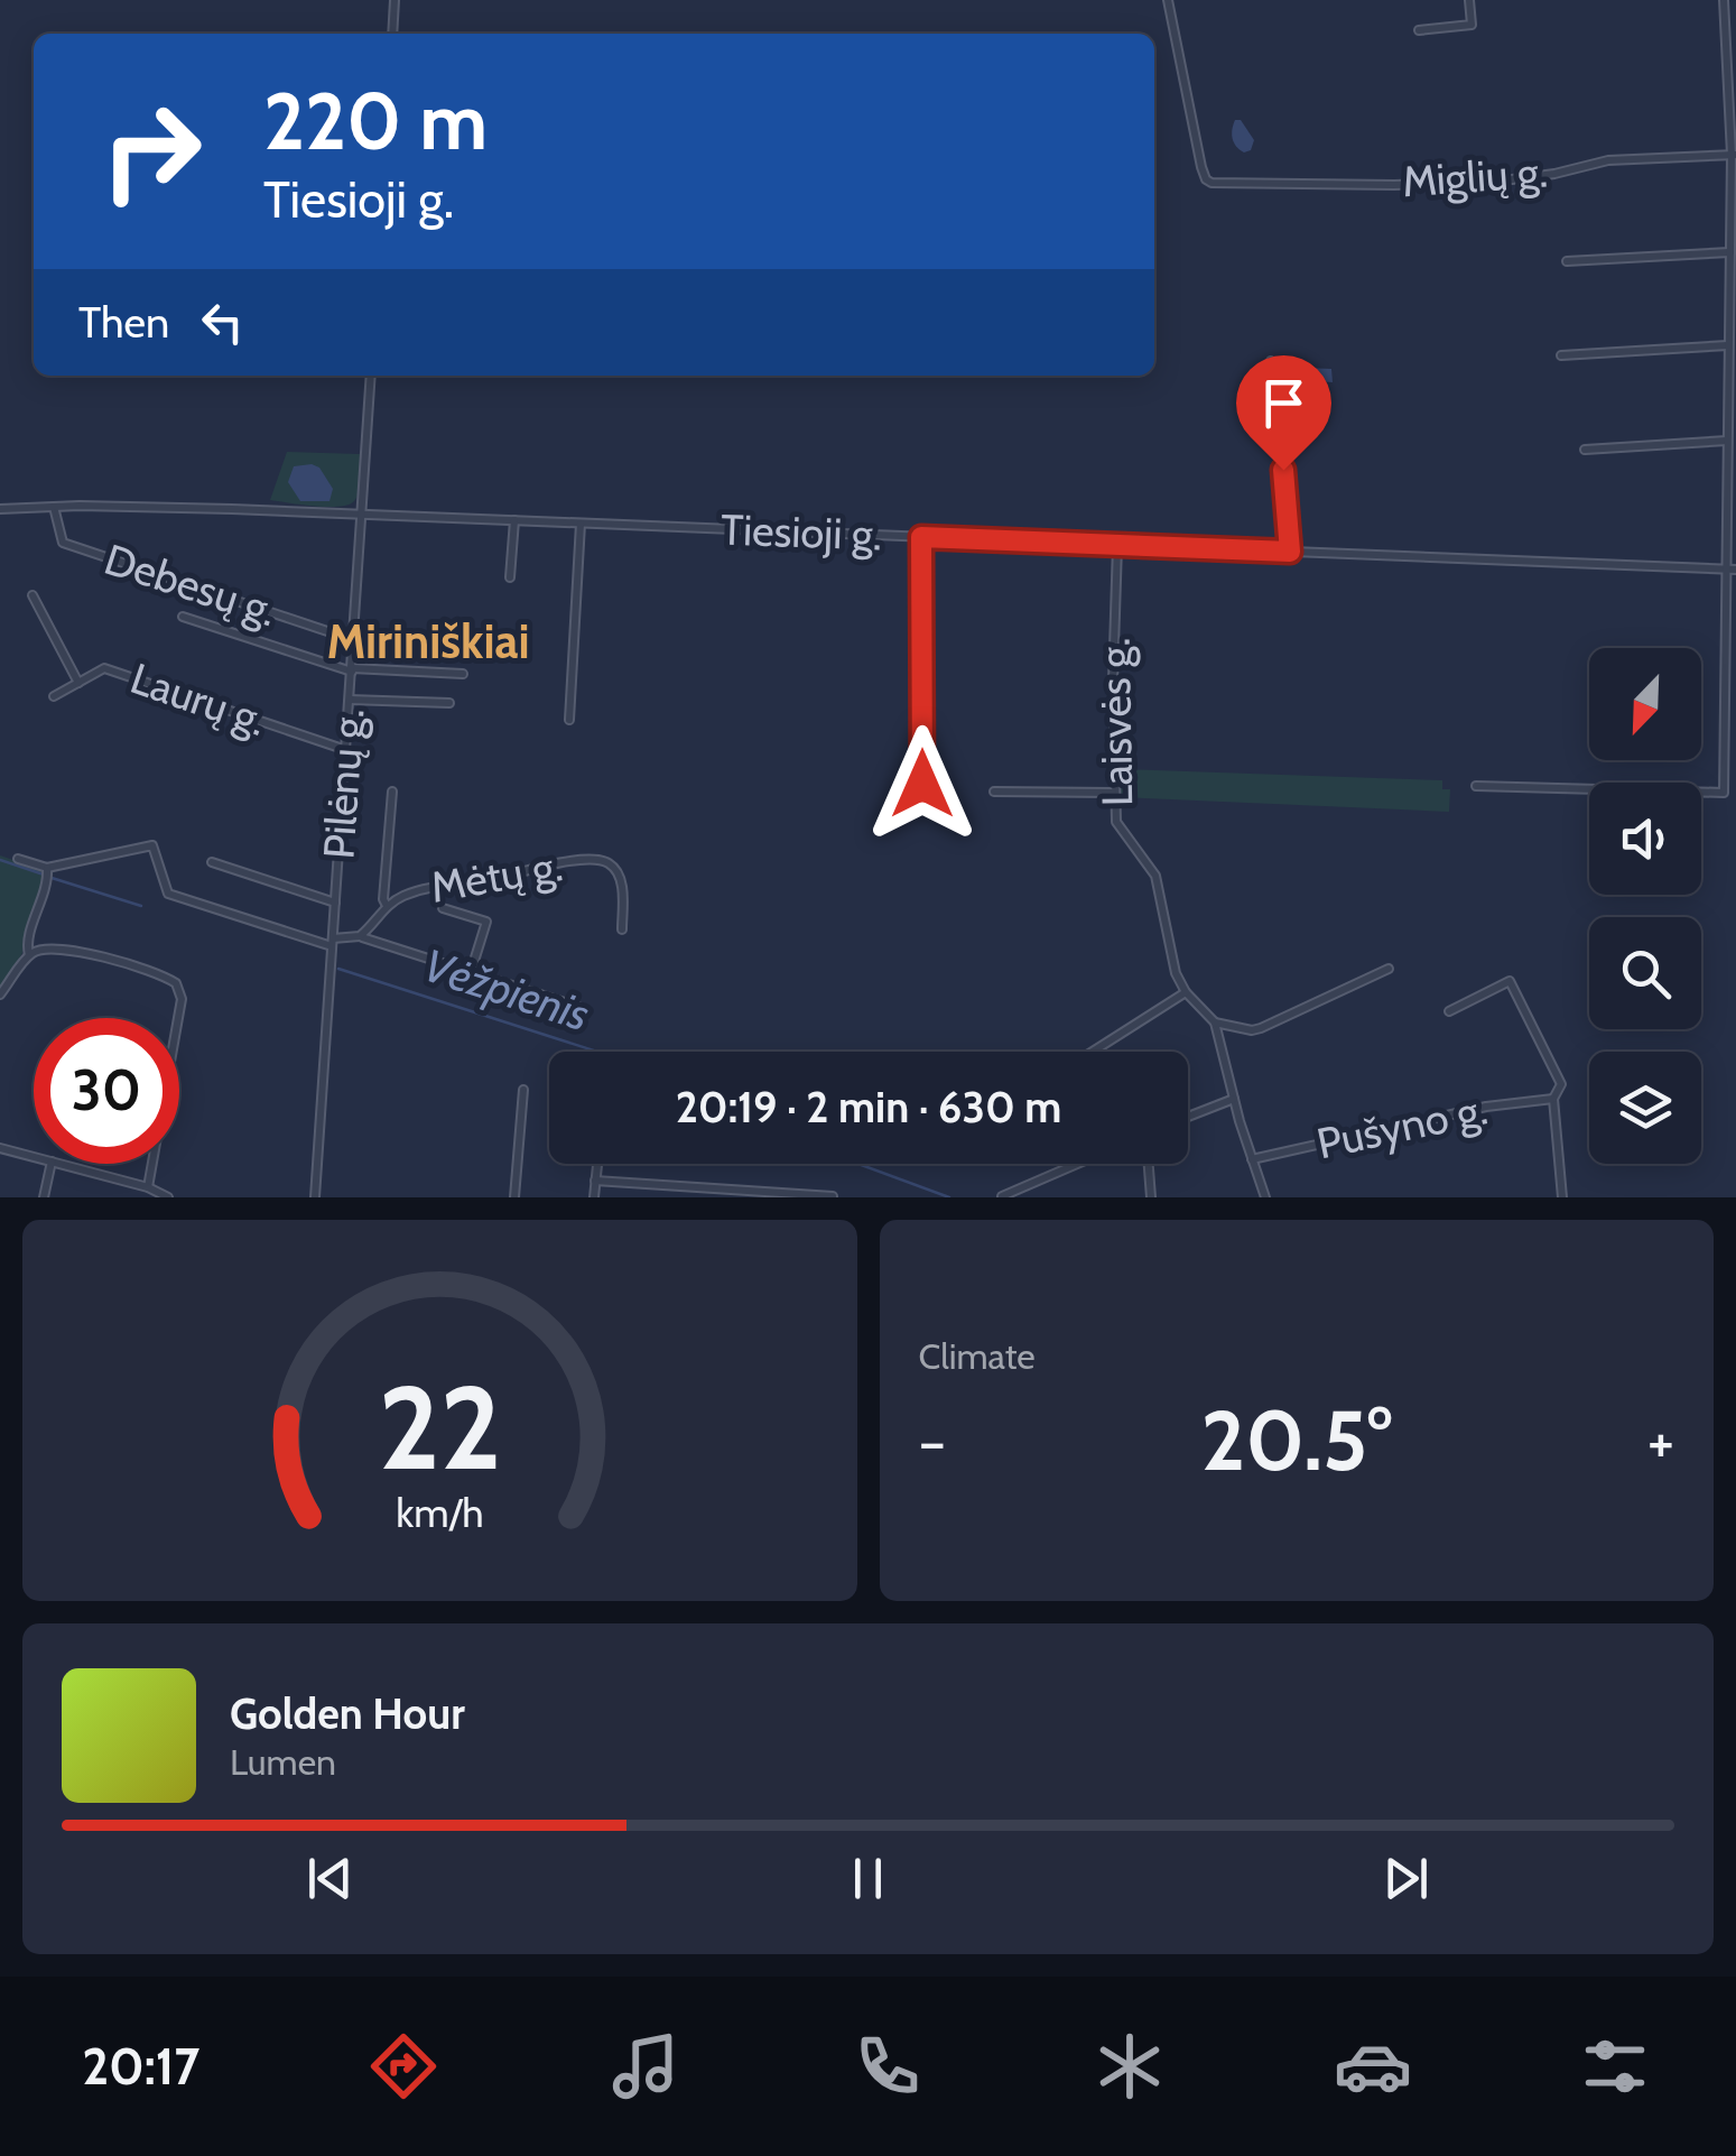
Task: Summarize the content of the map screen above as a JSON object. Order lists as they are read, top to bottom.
{
  "streets": {
    "street": [
      "Miglių g.",
      "Tiesioji g.",
      "Debesų g.",
      "Laurų g.",
      "Laisvės g.",
      "Pilėnų g.",
      "Mėtų g.",
      "Pušyno g."
    ]
  },
  "crossings": [
    ["Tiesioji g.", "Debesų g."],
    ["Tiesioji g.", "Laisvės g."],
    ["Tiesioji g.", "Pilėnų g."],
    ["Debesų g.", "Pilėnų g."],
    ["Laurų g.", "Pilėnų g."],
    ["Laisvės g.", "Pušyno g."]
  ],
  "districts": ["Miriniškiai"],
  "water": ["Vėžpienis"],
  "north": "bottom left",
  "page": {
    "turn": ["220 m", "Tiesioji g."],
    "then": "Then",
    "limit": "30",
    "trip": "20:19 · 2 min · 630 m",
    "tile": "Climate",
    "heat": ["−", "20.5°", "+"],
    "song": ["Golden Hour", "Lumen"],
    "tabs": "20:17",
    "gauge": ["22", "km/h"]
  }
}
